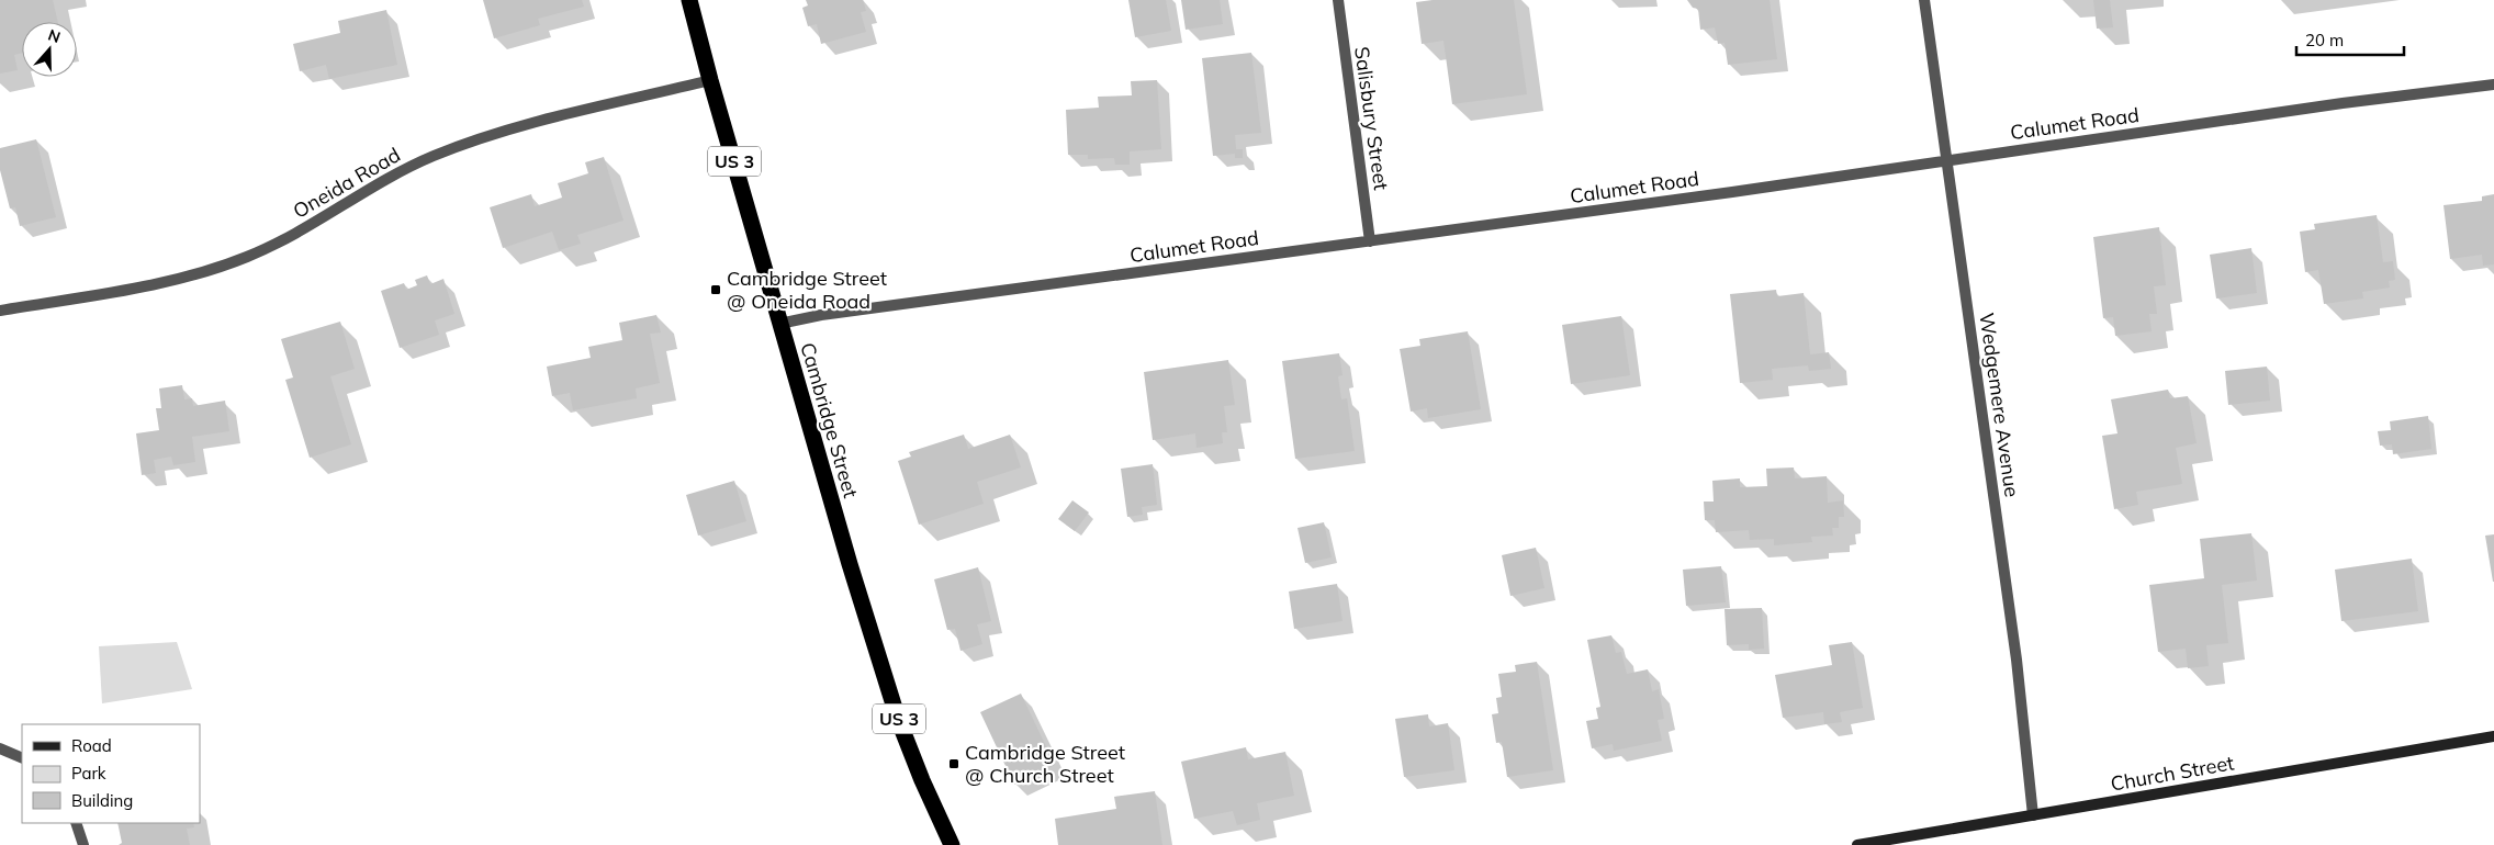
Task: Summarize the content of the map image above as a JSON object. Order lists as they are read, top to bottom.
{
  "streets": {
    "highway": ["US 3", "Cambridge Street"],
    "main road": ["Church Street"],
    "street": [
      "Salisbury Street",
      "Calumet Road",
      "Oneida Road",
      "Wedgemere Avenue"
    ]
  },
  "crossings": [
    ["Salisbury Street", "Calumet Road"],
    ["Calumet Road", "Wedgemere Avenue"],
    ["Calumet Road", "Cambridge Street"],
    ["Oneida Road", "Cambridge Street"],
    ["Wedgemere Avenue", "Church Street"]
  ],
  "places": {
    "transit": ["Cambridge Street @ Oneida Road", "Cambridge Street @ Church Street"]
  },
  "legend": ["Road", "Park", "Building"],
  "scale_bar": "20 m",
  "north": "top"
}
